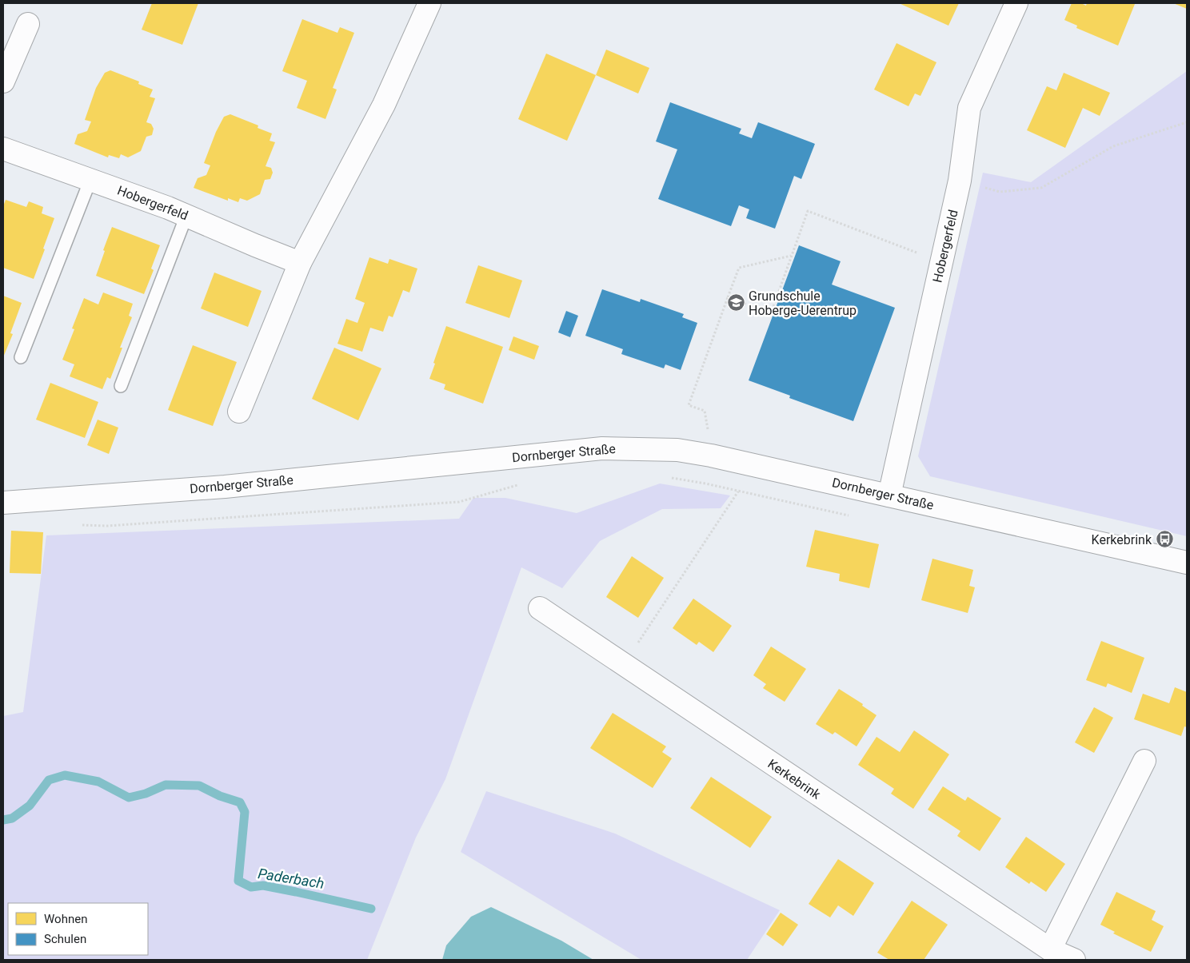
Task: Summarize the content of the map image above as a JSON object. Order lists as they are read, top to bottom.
{
  "streets": {
    "street": ["Hobergerfeld", "Dornberger Straße", "Kerkebrink"]
  },
  "crossings": [
    ["Hobergerfeld", "Dornberger Straße"]
  ],
  "water": ["Paderbach"],
  "places": {
    "school or university": ["Grundschule Hoberge-Uerentrup"],
    "bus stop": ["Kerkebrink"]
  },
  "legend": ["Wohnen", "Schulen"]
}
